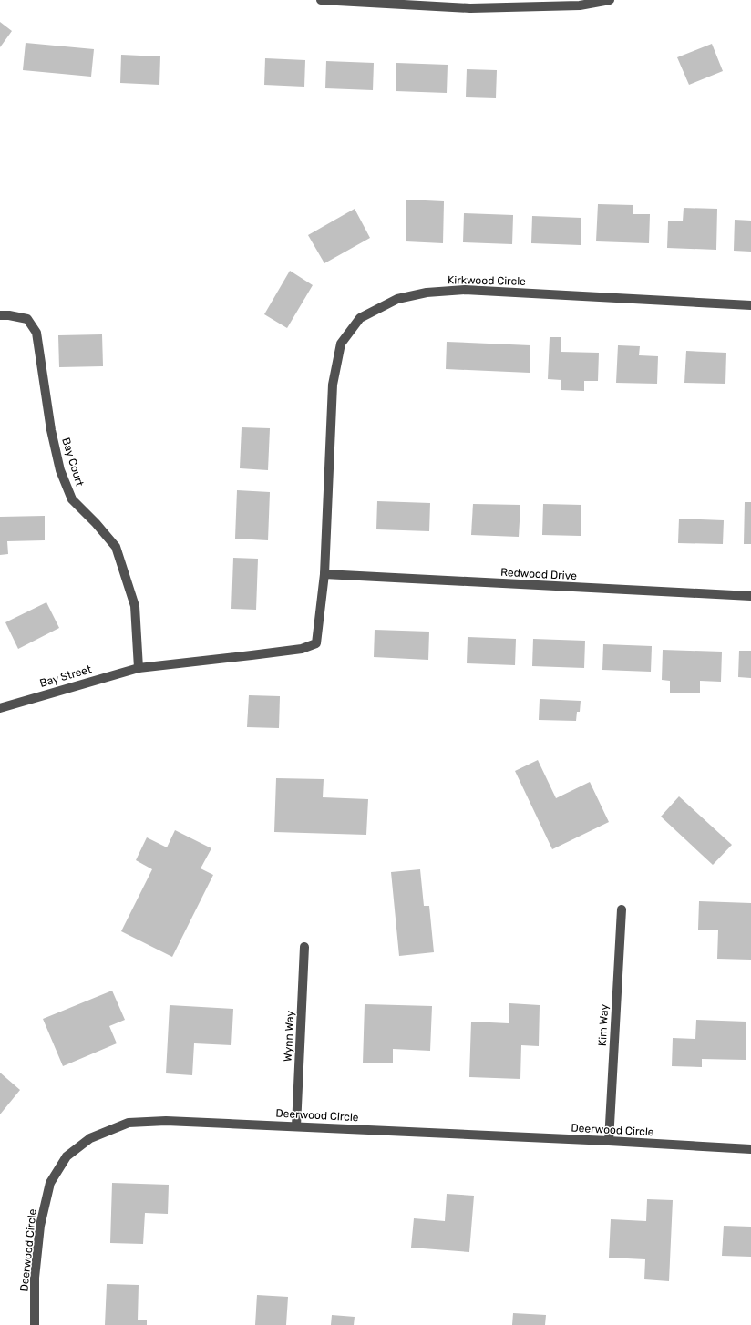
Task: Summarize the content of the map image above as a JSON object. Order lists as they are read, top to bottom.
{
  "streets": {
    "street": [
      "Kirkwood Circle",
      "Bay Court",
      "Redwood Drive",
      "Bay Street",
      "Kim Way",
      "Wynn Way",
      "Deerwood Circle"
    ]
  },
  "crossings": [
    ["Kirkwood Circle", "Bay Court"],
    ["Kirkwood Circle", "Redwood Drive"],
    ["Kirkwood Circle", "Bay Street"],
    ["Bay Court", "Bay Street"],
    ["Kim Way", "Deerwood Circle"],
    ["Wynn Way", "Deerwood Circle"]
  ]
}
